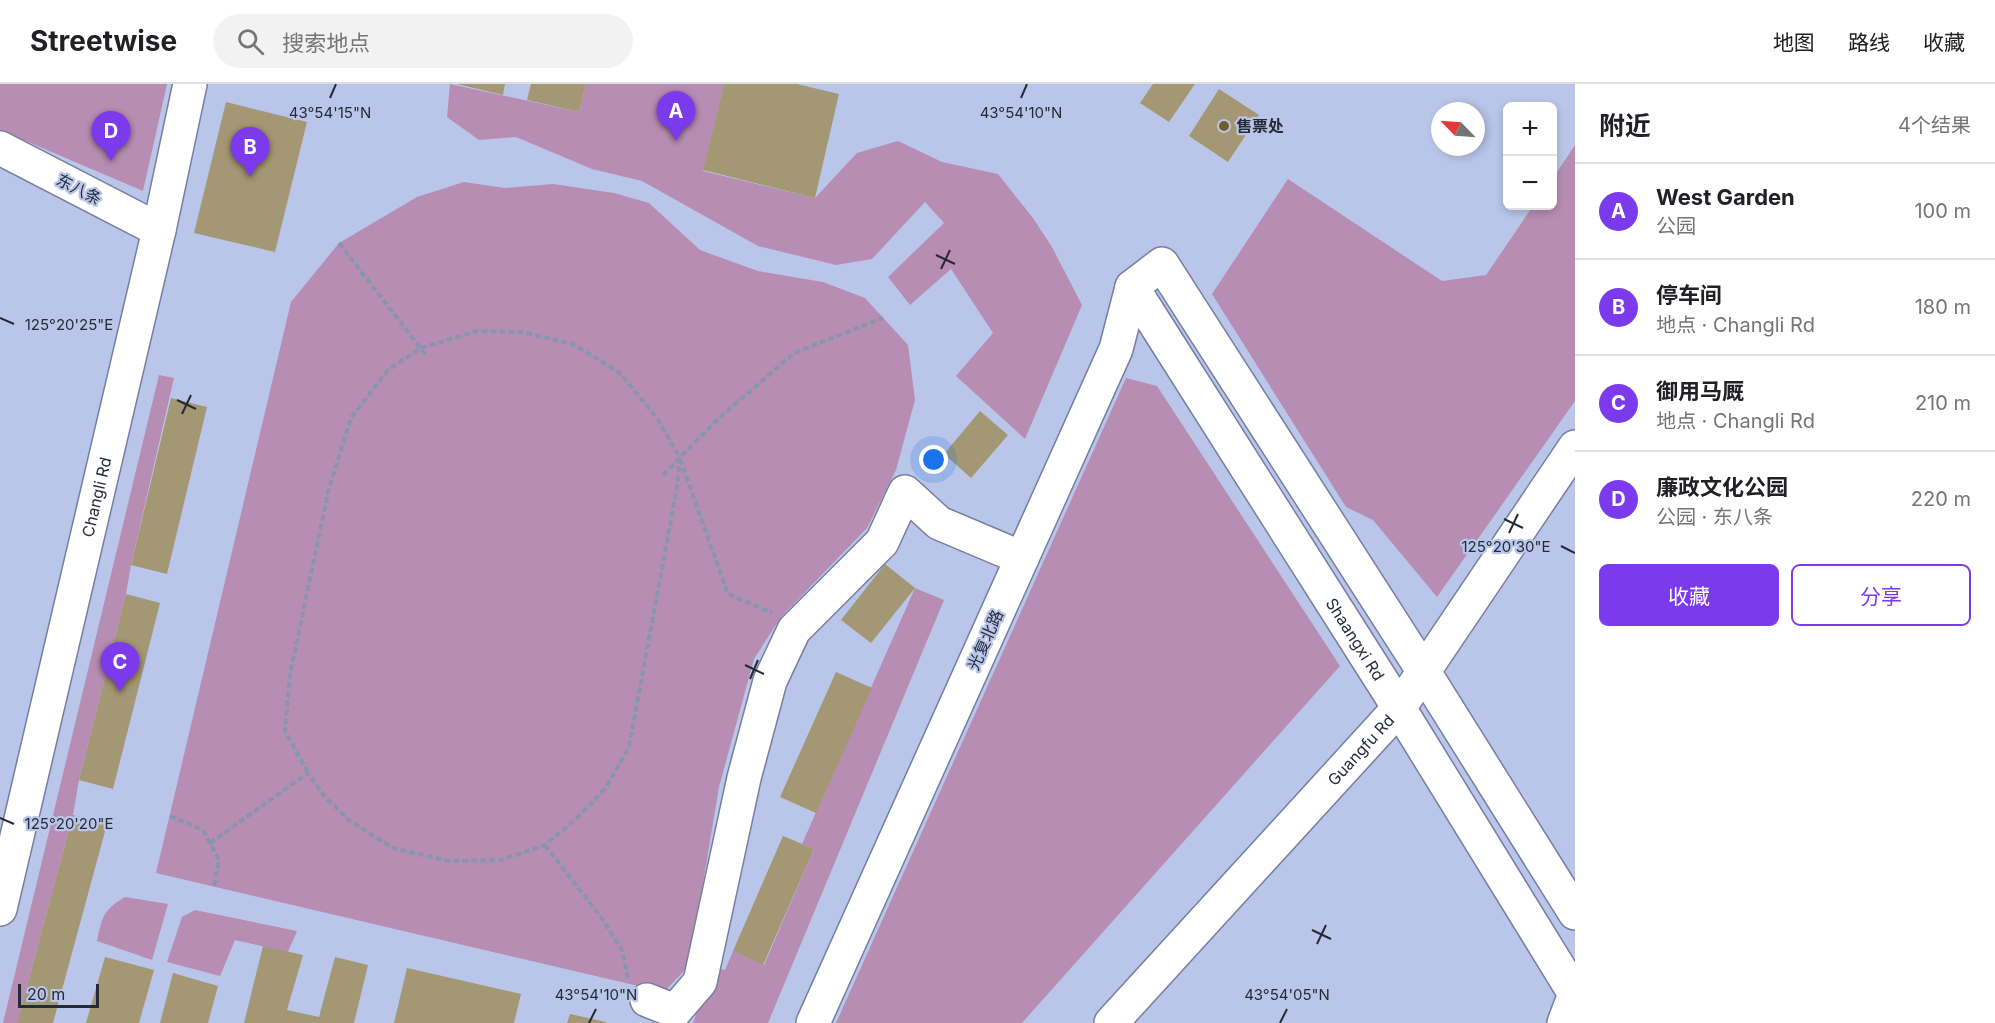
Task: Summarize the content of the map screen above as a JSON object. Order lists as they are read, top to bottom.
{
  "streets": {
    "street": [
      "东八条",
      "Changli Rd",
      "光复北路",
      "Shaangxi Rd",
      "Guangfu Rd"
    ]
  },
  "crossings": [
    ["东八条", "Changli Rd"],
    ["光复北路", "Shaangxi Rd"],
    ["Shaangxi Rd", "Guangfu Rd"]
  ],
  "places": ["售票处"],
  "scale_bar": "20 m",
  "north": "top left",
  "page": {
    "header": "Streetwise",
    "search": "搜索地点",
    "nav": ["地图", "路线", "收藏"],
    "heading": ["附近", "4个结果"],
    "pins": [
      "A",
      "D",
      "B",
      "C"
    ],
    "map_buttons": ["+", "−"],
    "list": [
      {
        "mark": "A",
        "name": "West Garden",
        "note": "公园",
        "value": "100 m"
      },
      {
        "mark": "B",
        "name": "停车间",
        "note": "地点 · Changli Rd",
        "value": "180 m"
      },
      {
        "mark": "C",
        "name": "御用马厩",
        "note": "地点 · Changli Rd",
        "value": "210 m"
      },
      {
        "mark": "D",
        "name": "廉政文化公园",
        "note": "公园 · 东八条",
        "value": "220 m"
      }
    ],
    "buttons": ["收藏", "分享"],
    "scale": "20 m"
  },
  "coordinates": [
    "43°54'15\"N",
    "43°54'10\"N",
    "125°20'25\"E",
    "125°20'30\"E",
    "125°20'20\"E",
    "43°54'05\"N"
  ]
}
